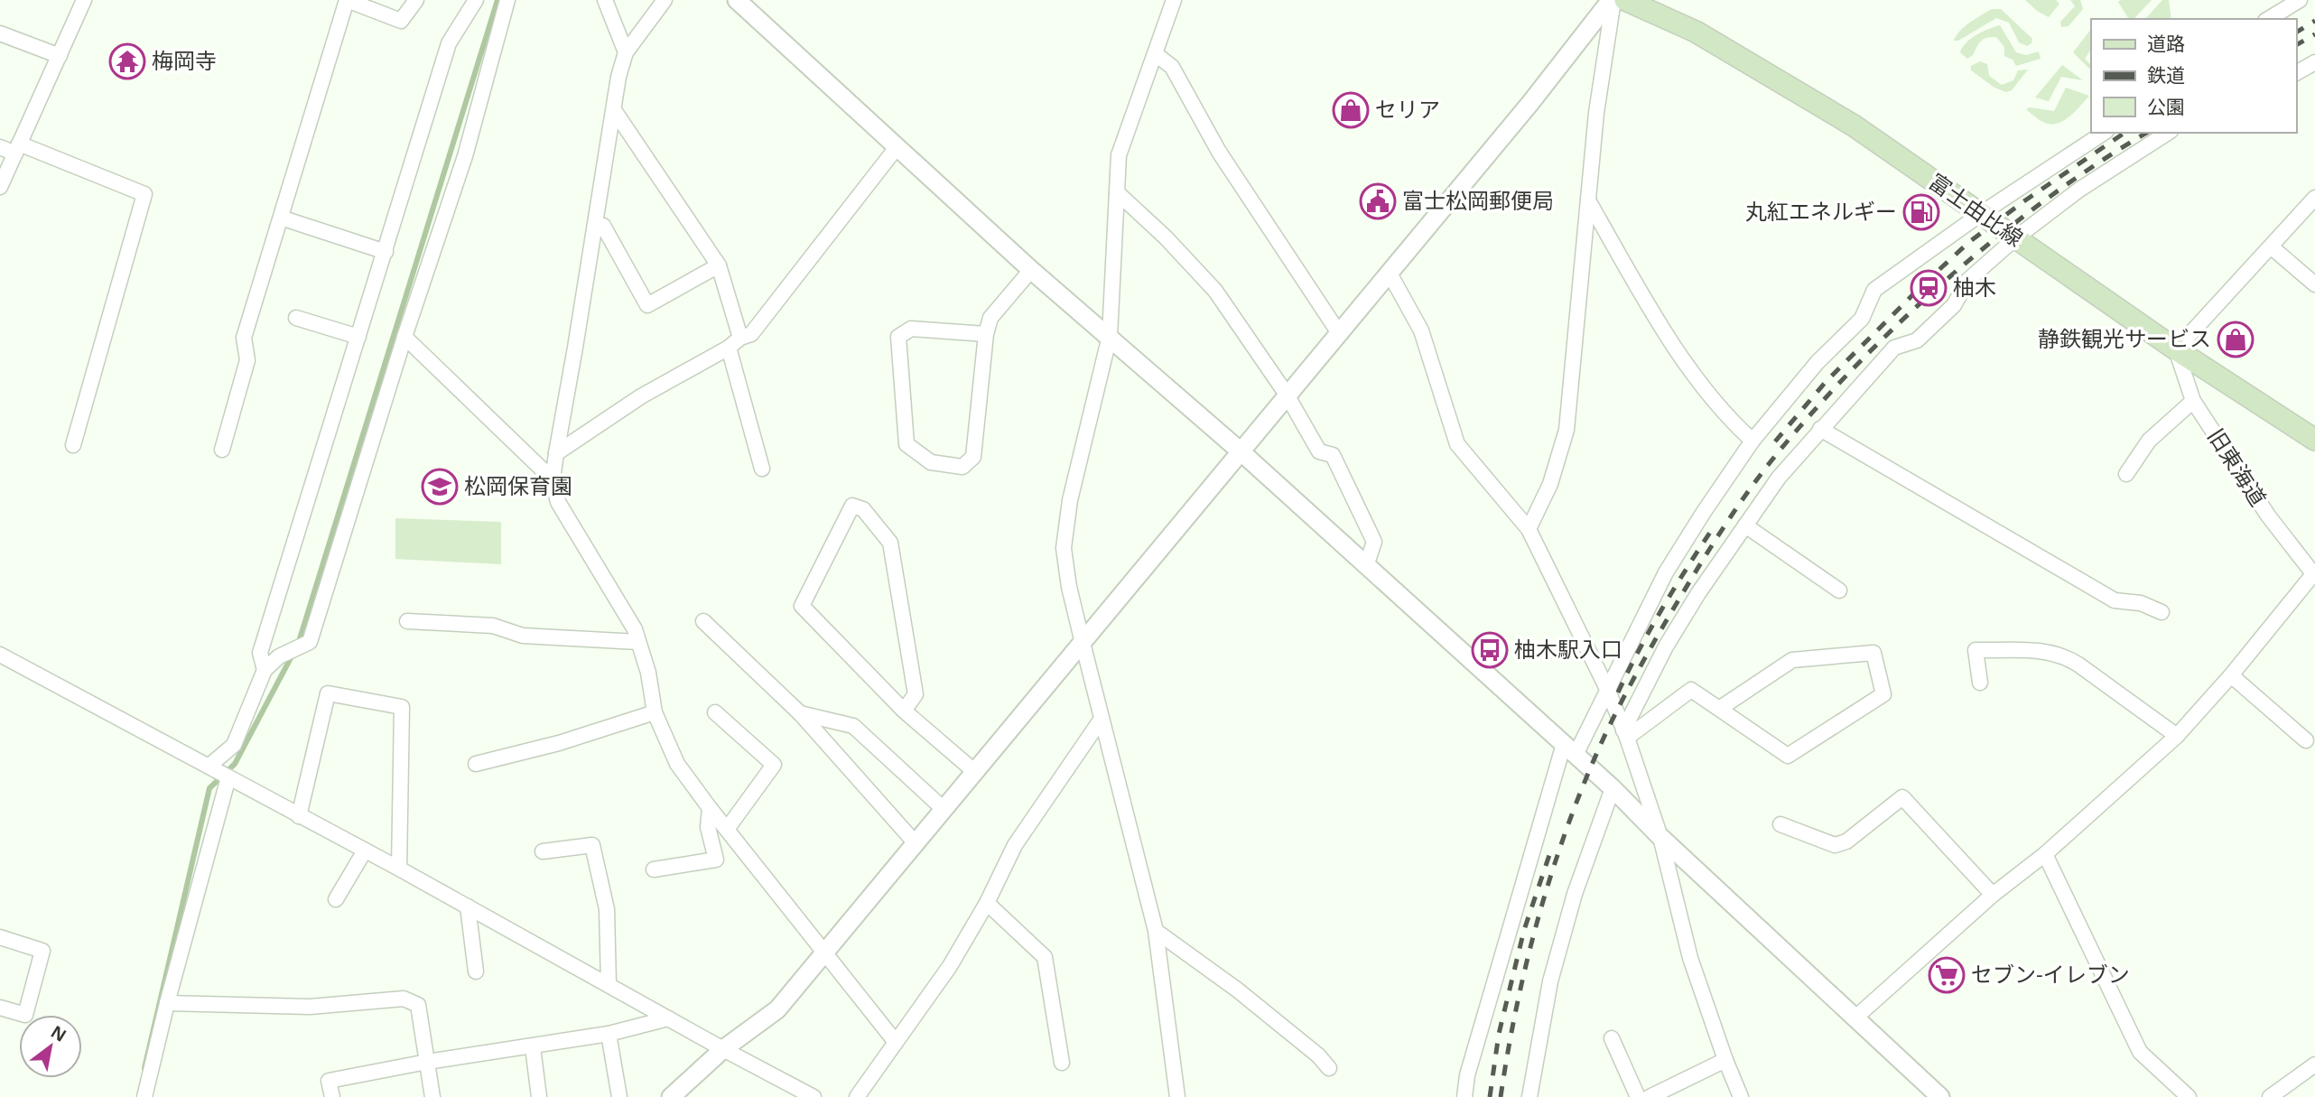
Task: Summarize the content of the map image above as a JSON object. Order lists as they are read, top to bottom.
{
  "streets": {
    "main road": ["富士由比線"],
    "street": ["旧東海道"]
  },
  "crossings": [
    ["富士由比線", "旧東海道"]
  ],
  "places": {
    "temple": ["梅岡寺"],
    "shop": ["セリア", "静鉄観光サービス"],
    "public building": ["富士松岡郵便局"],
    "fuel station": ["丸紅エネルギー"],
    "station": ["柚木"],
    "school or university": ["松岡保育園"],
    "bus stop": ["柚木駅入口"],
    "supermarket": ["セブン-イレブン"]
  },
  "legend": ["道路", "鉄道", "公園"],
  "north": "top right"
}
